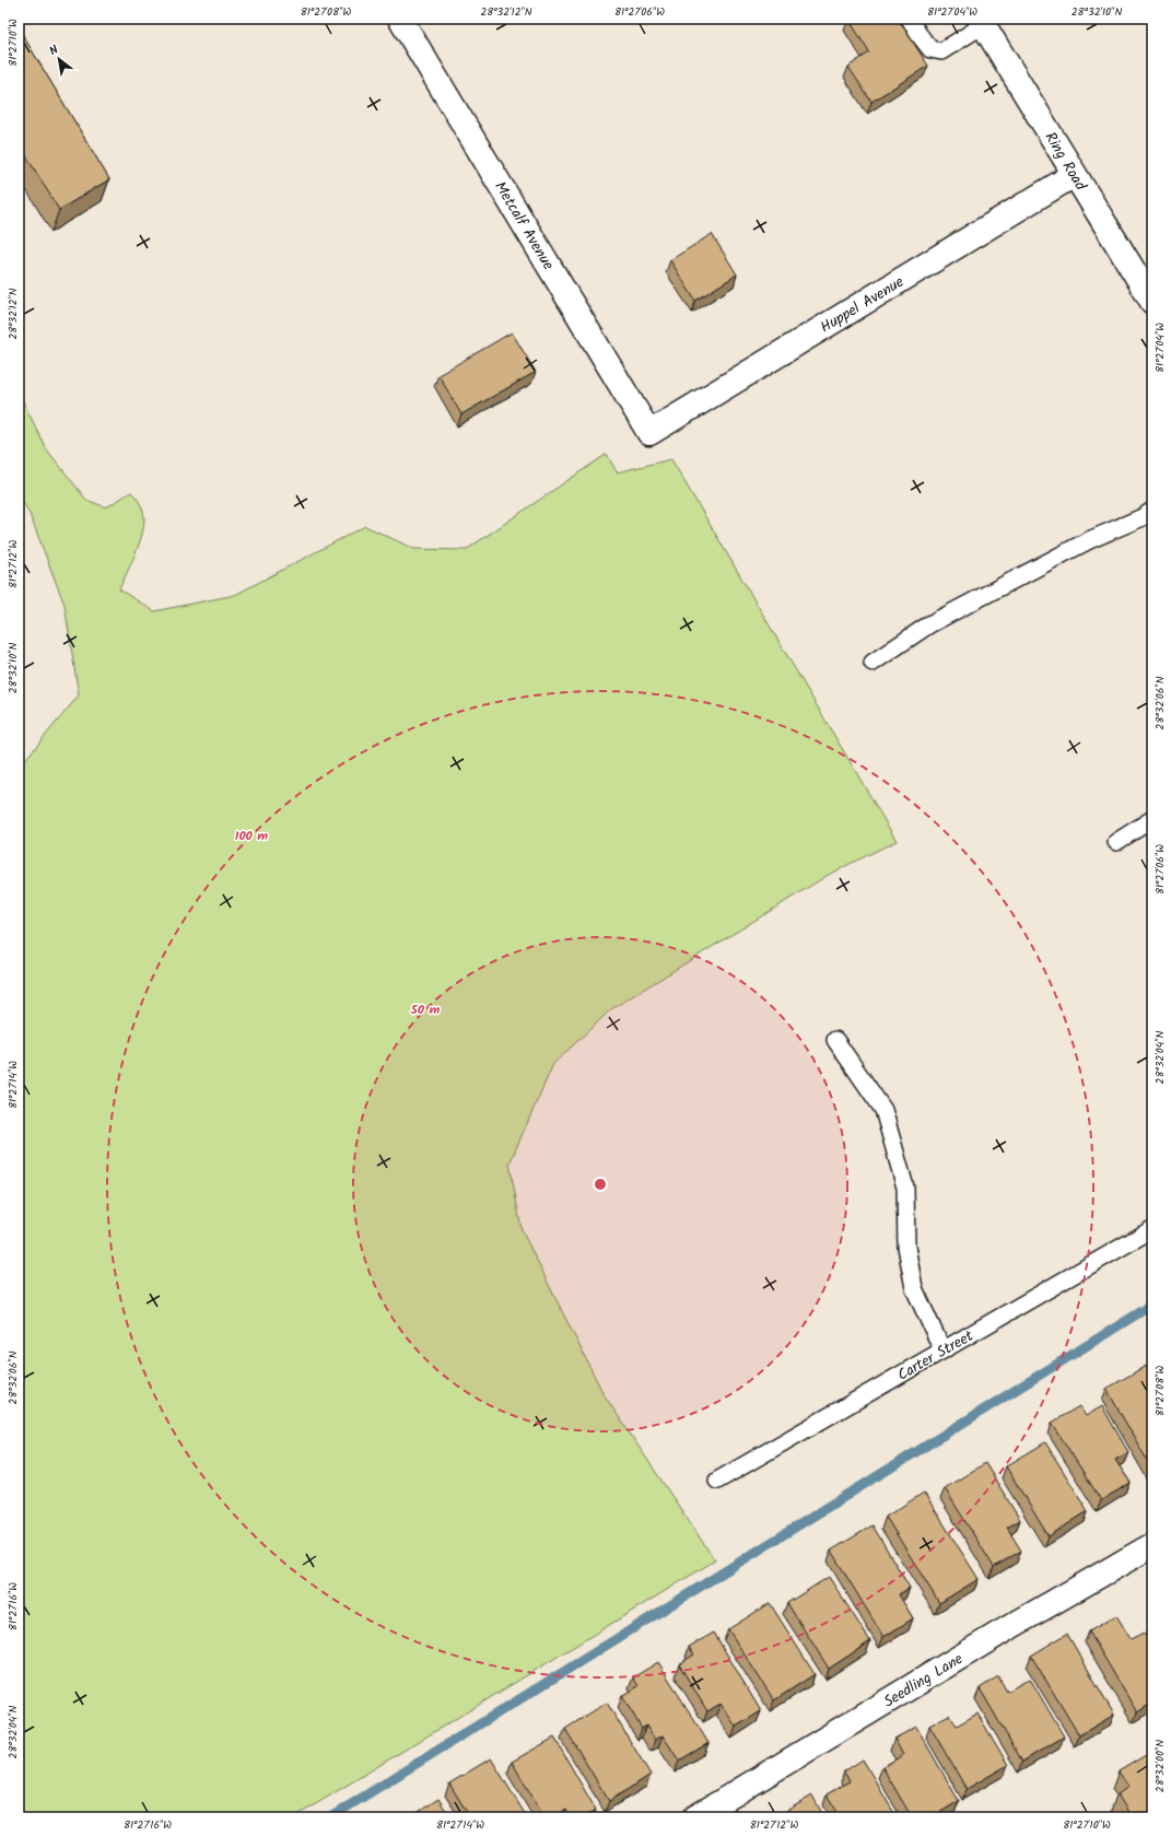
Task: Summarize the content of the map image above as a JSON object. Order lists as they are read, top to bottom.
{
  "streets": {
    "street": [
      "Ring Road",
      "Metcalf Avenue",
      "Huppel Avenue",
      "Seedling Lane"
    ],
    "lane": ["Carter Street"]
  },
  "crossings": [
    ["Ring Road", "Huppel Avenue"],
    ["Metcalf Avenue", "Huppel Avenue"]
  ],
  "north": "top left",
  "coordinates": [
    "81°27'08\"W",
    "28°32'12\"N",
    "81°27'06\"W",
    "81°27'04\"W",
    "28°32'10\"N",
    "81°27'10\"W",
    "81°27'12\"W",
    "28°32'06\"N",
    "28°32'04\"N",
    "81°27'14\"W",
    "81°27'16\"W",
    "28°32'00\"N"
  ],
  "rings": ["100 m", "50 m"]
}
